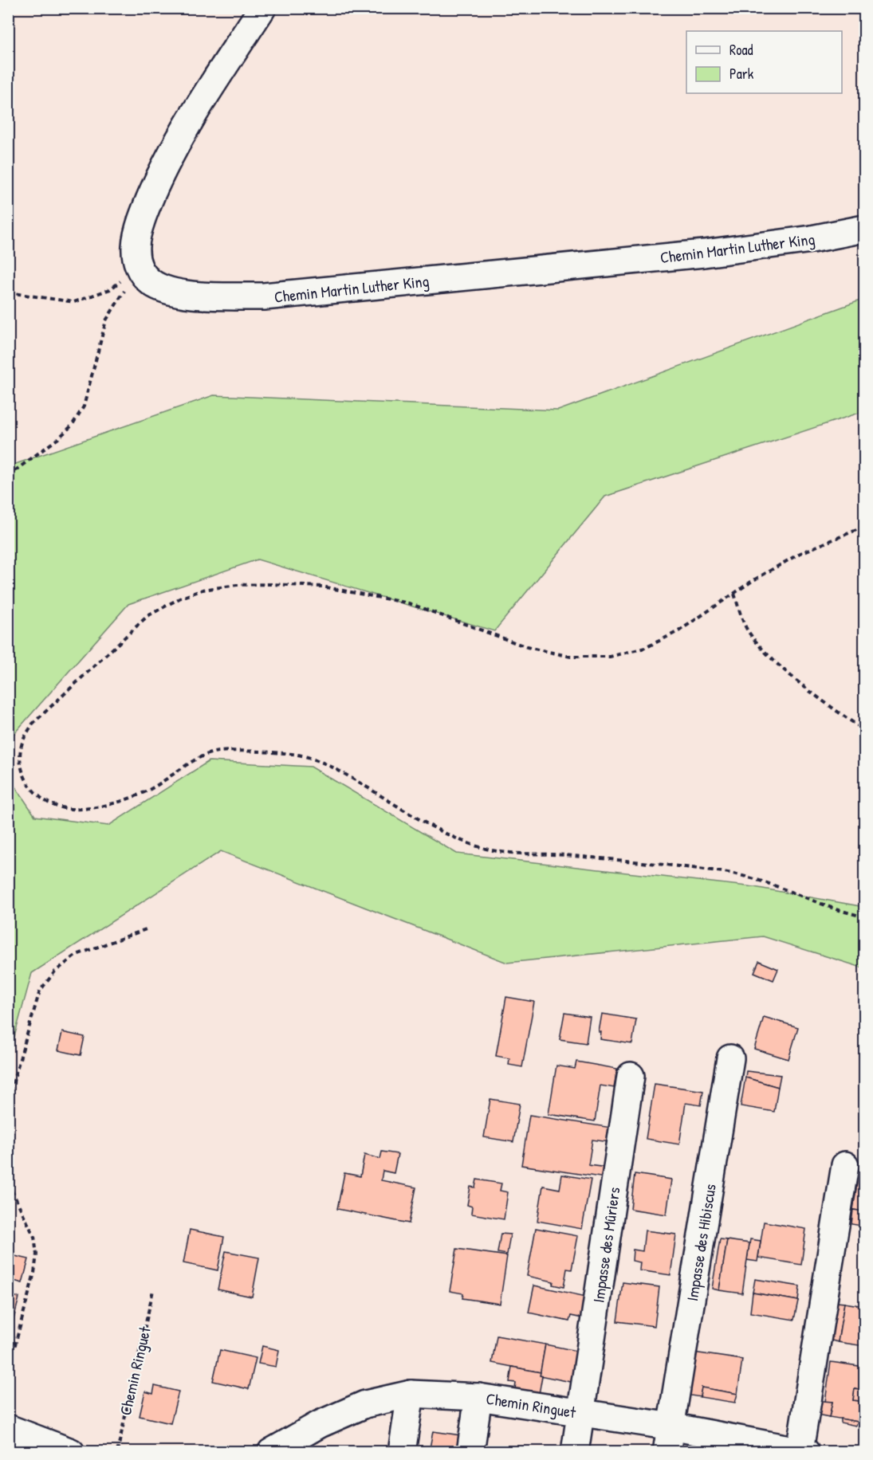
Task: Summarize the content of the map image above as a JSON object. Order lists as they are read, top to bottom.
{
  "streets": {
    "street": [
      "Chemin Martin Luther King",
      "Impasse des Hibiscus",
      "Impasse des Mûriers",
      "Chemin Ringuet"
    ]
  },
  "crossings": [
    ["Impasse des Hibiscus", "Chemin Ringuet"],
    ["Impasse des Mûriers", "Chemin Ringuet"]
  ],
  "legend": ["Road", "Park"]
}
